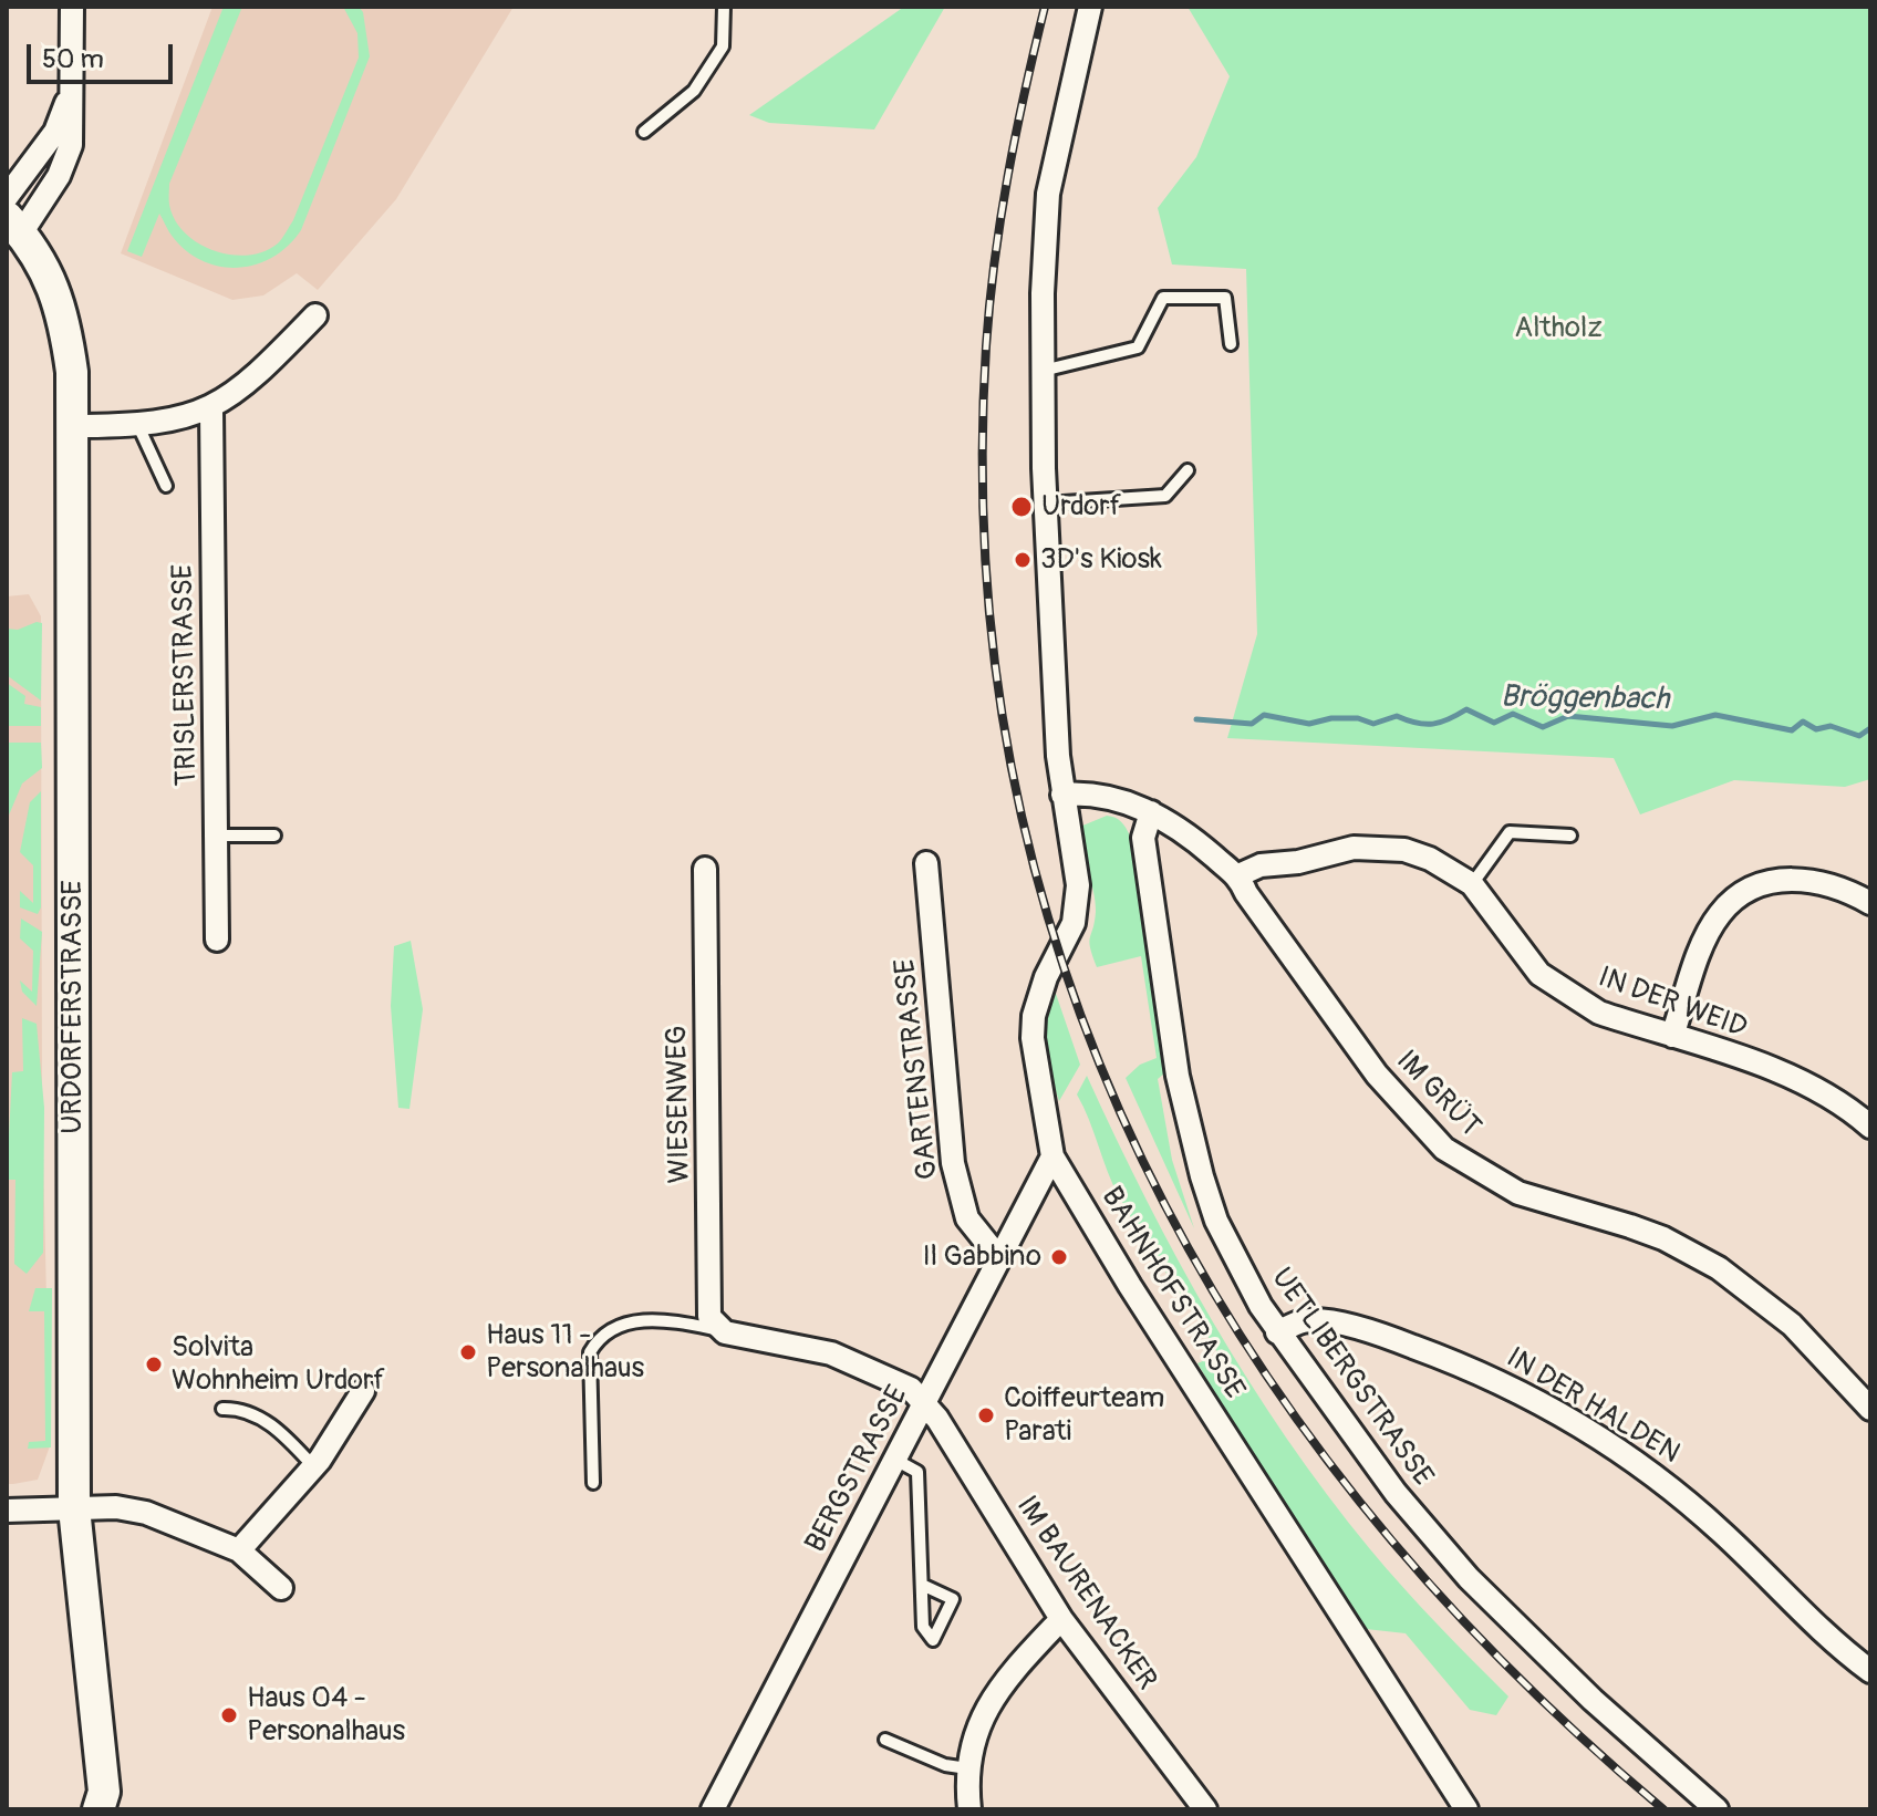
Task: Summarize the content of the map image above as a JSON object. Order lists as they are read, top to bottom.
{
  "streets": {
    "main road": ["URDORFERSTRASSE"],
    "street": [
      "TRISLERSTRASSE",
      "IN DER WEID",
      "GARTENSTRASSE",
      "IM GRÜT",
      "WIESENWEG",
      "BAHNHOFSTRASSE",
      "UETLIBERGSTRASSE",
      "IN DER HALDEN",
      "BERGSTRASSE",
      "IM BAURENACKER"
    ]
  },
  "crossings": [
    ["IN DER WEID", "IM GRÜT"],
    ["GARTENSTRASSE", "BERGSTRASSE"],
    ["IM GRÜT", "BAHNHOFSTRASSE"],
    ["IM GRÜT", "UETLIBERGSTRASSE"],
    ["BAHNHOFSTRASSE", "BERGSTRASSE"],
    ["UETLIBERGSTRASSE", "IN DER HALDEN"],
    ["BERGSTRASSE", "IM BAURENACKER"]
  ],
  "water": ["Bröggenbach"],
  "parks": ["Altholz"],
  "places": [
    "Urdorf",
    "3D's Kiosk",
    "Il Gabbino",
    "Haus 11 - Personalhaus",
    "Solvita Wohnheim Urdorf",
    "Coiffeurteam Parati",
    "Haus 04 - Personalhaus"
  ],
  "scale_bar": "50 m"
}
